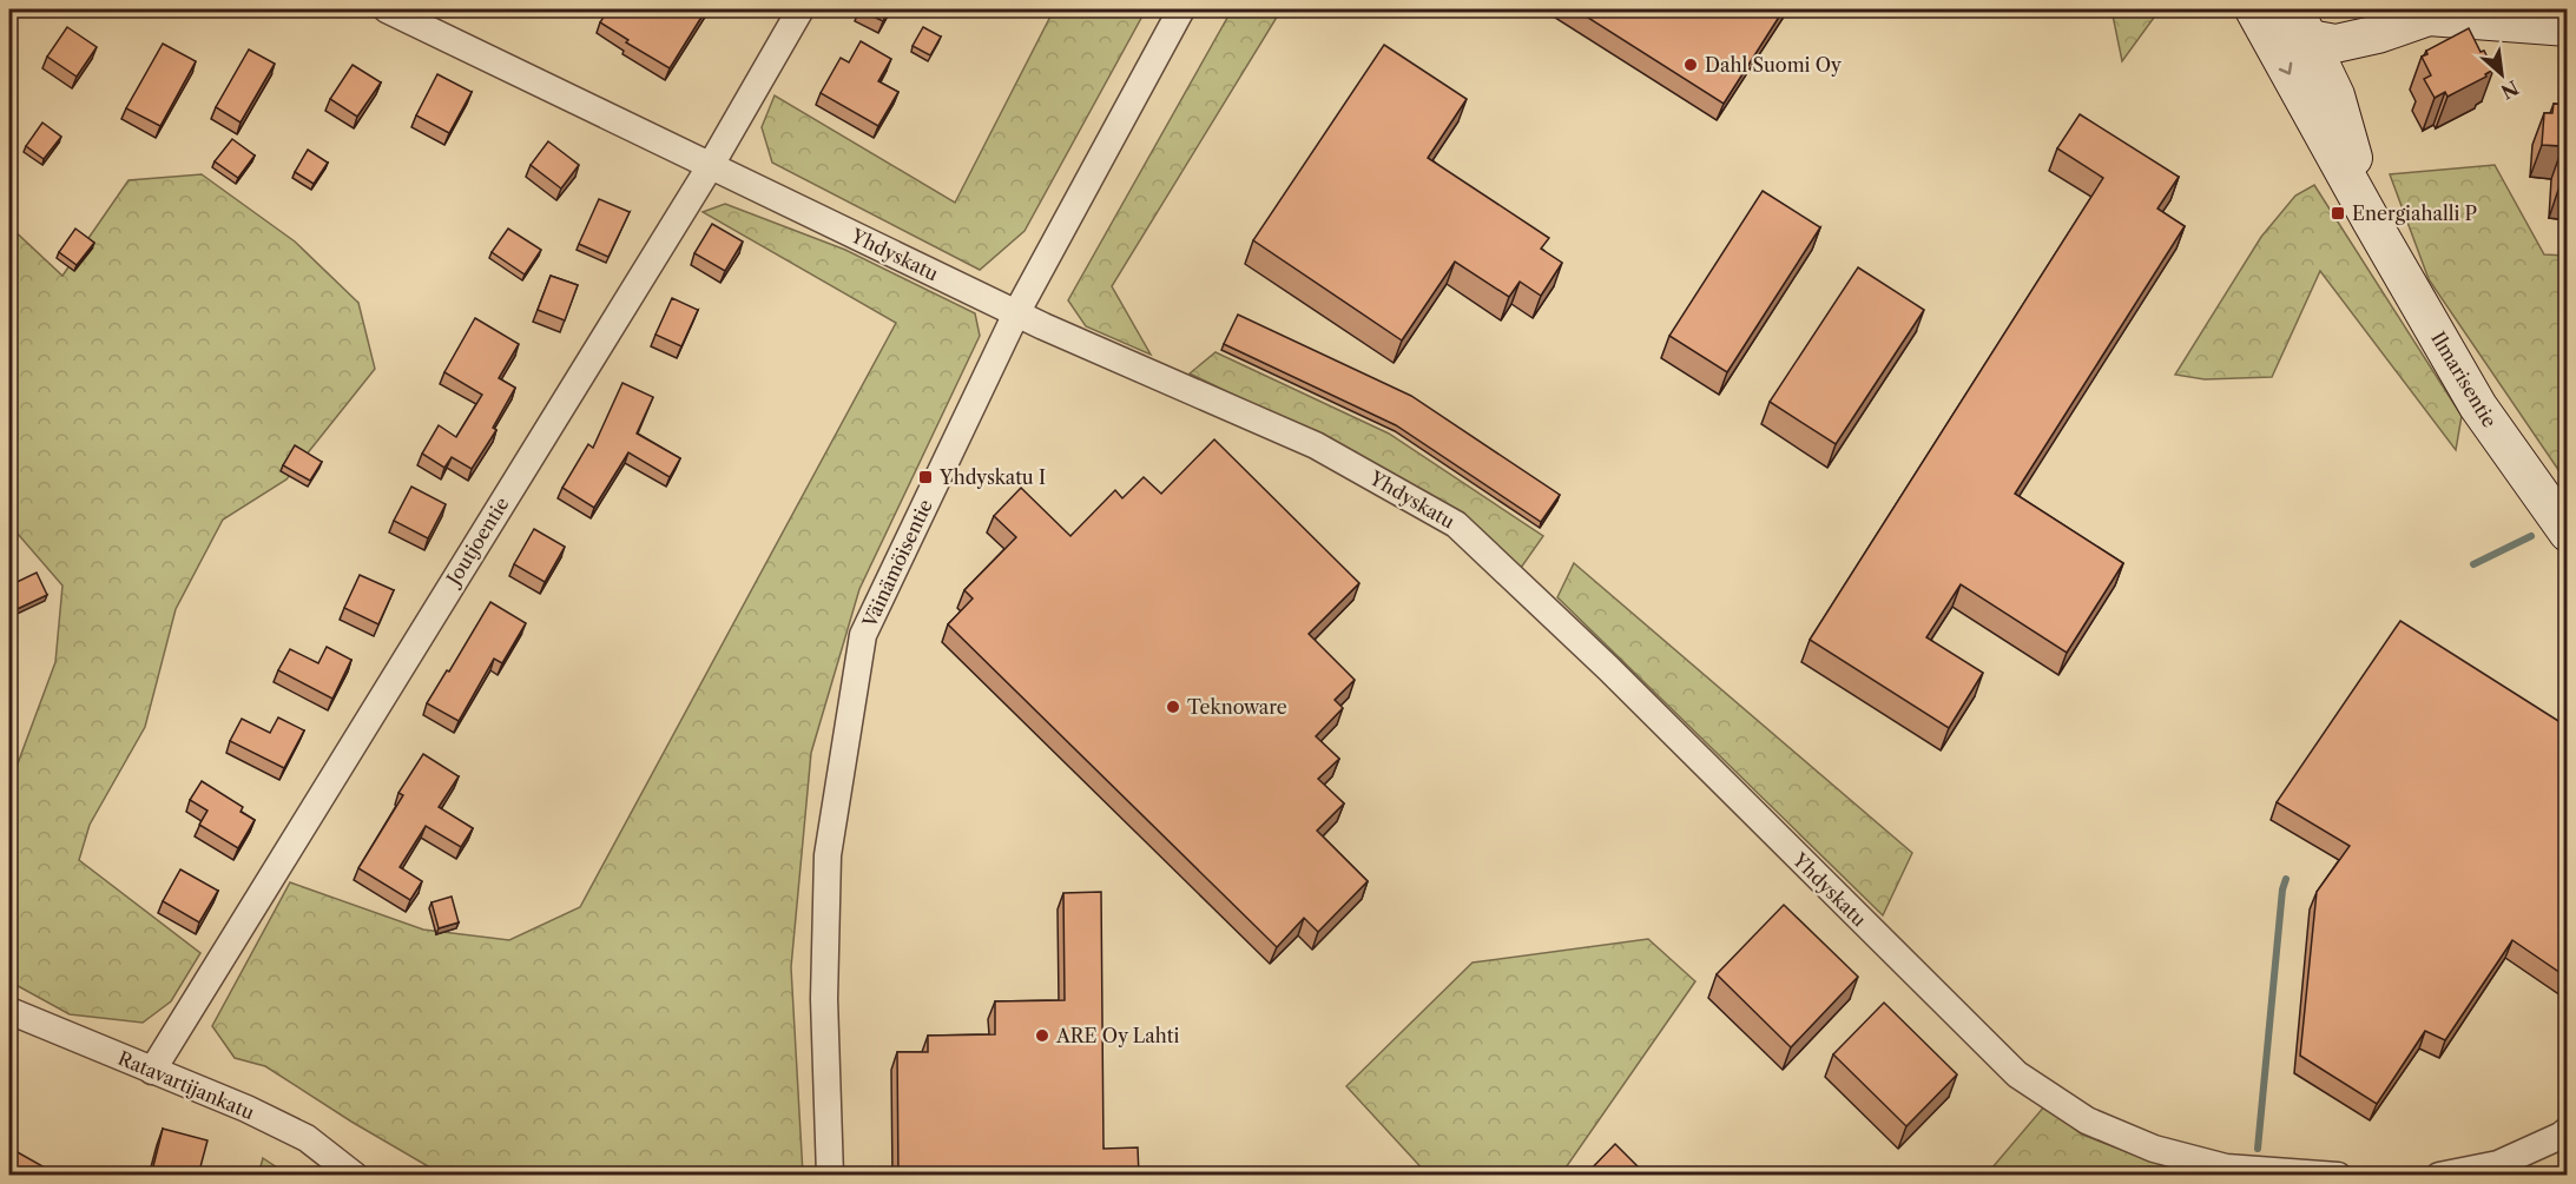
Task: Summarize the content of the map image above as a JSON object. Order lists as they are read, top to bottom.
{
  "streets": {
    "street": [
      "Yhdyskatu",
      "Ilmarisentie",
      "Joutjoentie",
      "Väinämöisentie",
      "Ratavartijankatu"
    ]
  },
  "crossings": [
    ["Yhdyskatu", "Joutjoentie"],
    ["Yhdyskatu", "Väinämöisentie"],
    ["Joutjoentie", "Ratavartijankatu"]
  ],
  "places": {
    "other": ["Dahl Suomi Oy", "Teknoware", "ARE Oy Lahti"],
    "transit": ["Energiahalli P", "Yhdyskatu I"]
  },
  "north": "bottom right"
}
